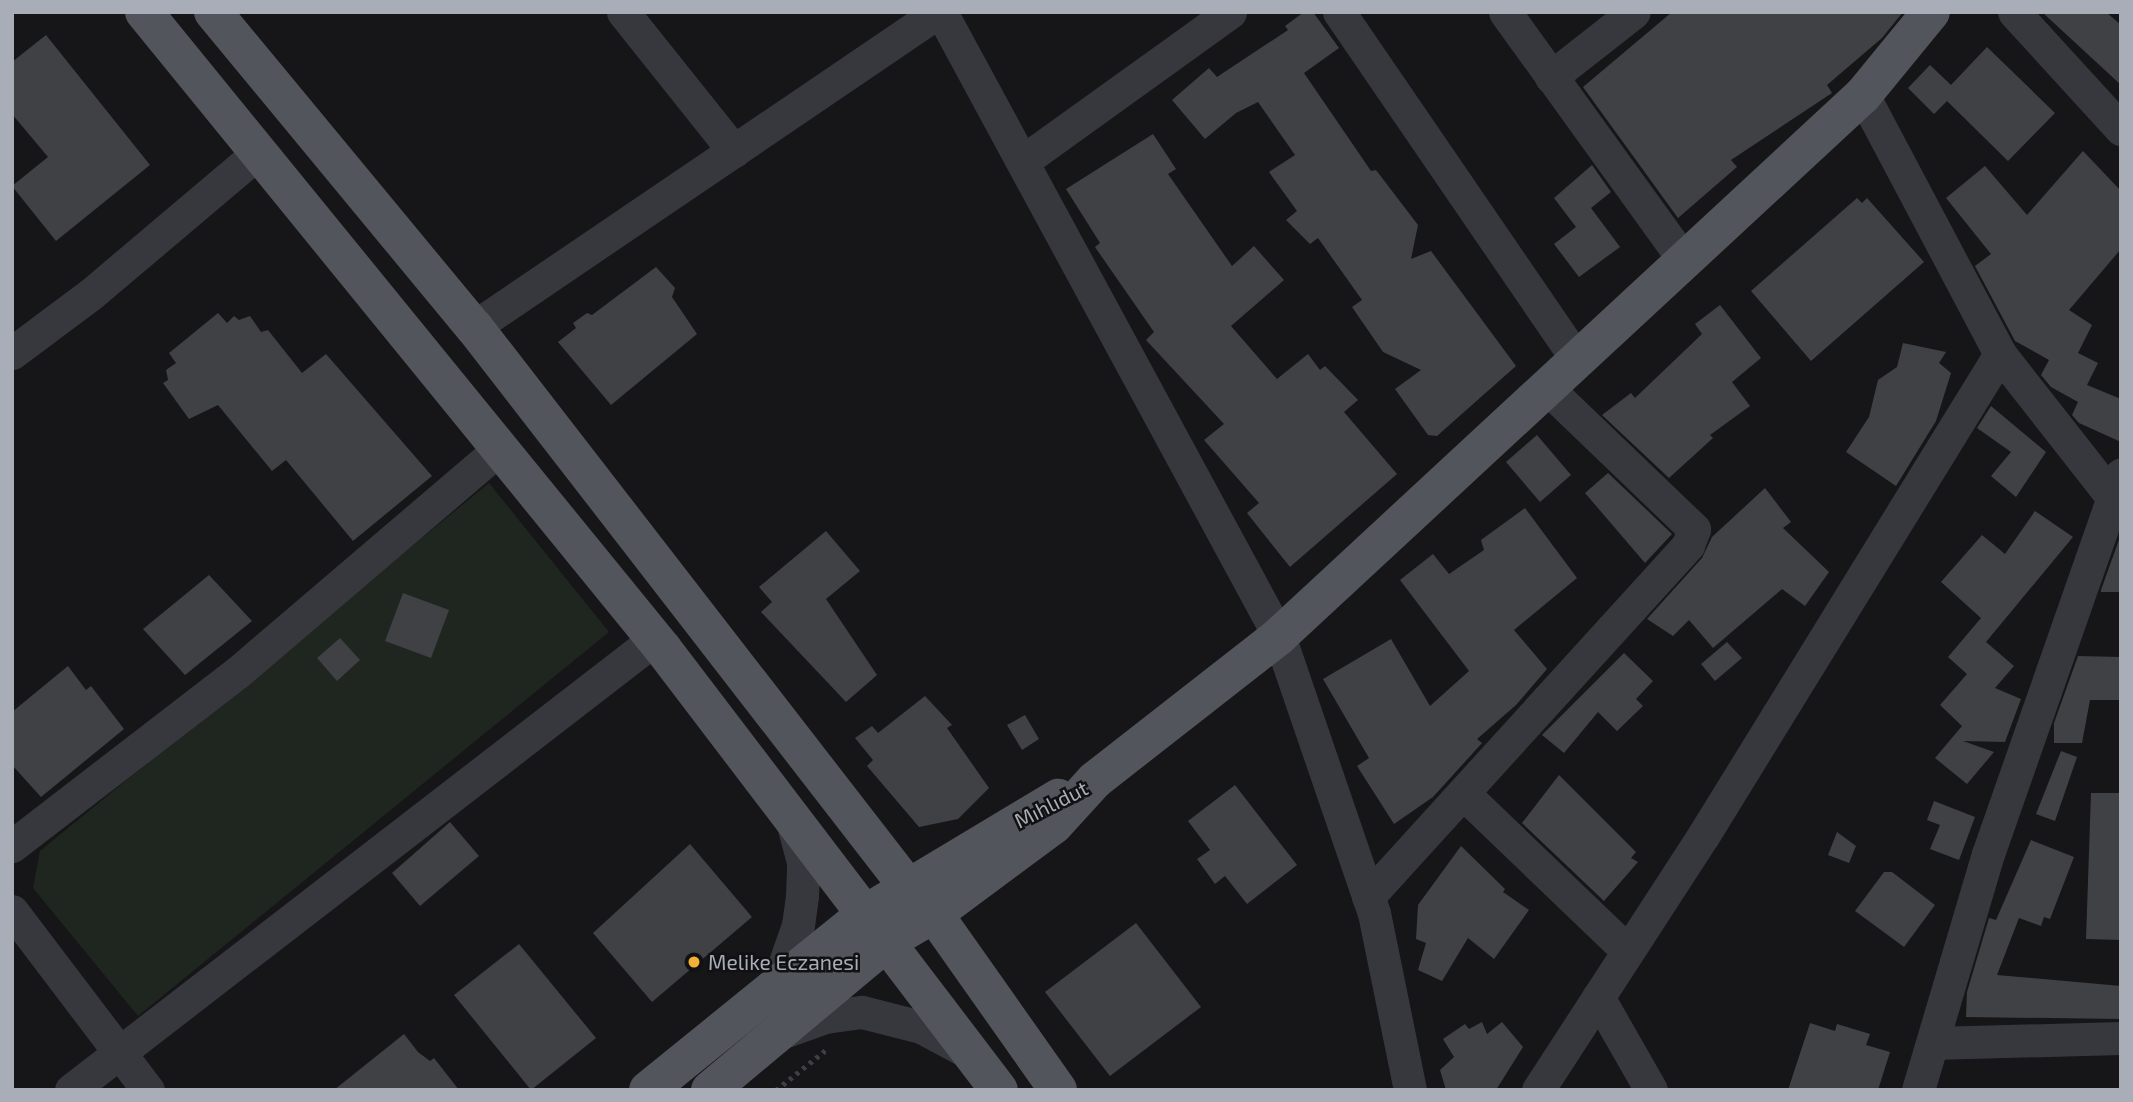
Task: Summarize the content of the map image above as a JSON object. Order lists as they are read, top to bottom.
{
  "streets": {
    "main road": ["Mıhlıdut"]
  },
  "places": ["Melike Eczanesi"]
}
